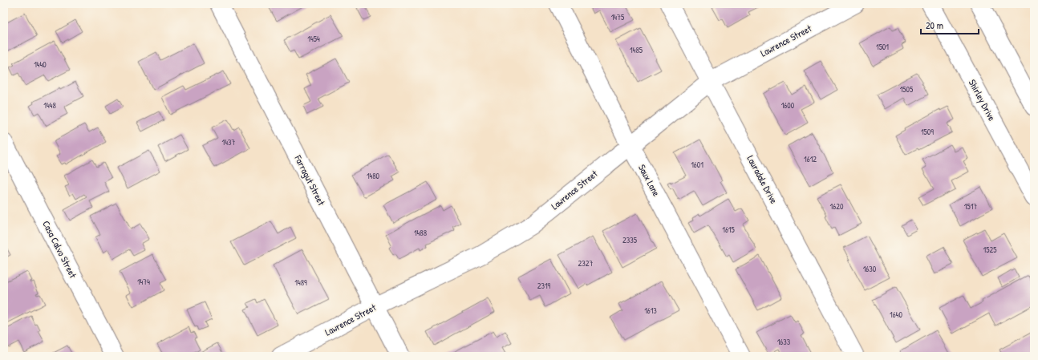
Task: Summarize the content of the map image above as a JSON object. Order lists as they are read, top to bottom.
{
  "streets": {
    "street": [
      "Lawrence Street",
      "Shirley Drive",
      "Lauradale Drive",
      "Farragut Street",
      "Saux Lane",
      "Casa Calvo Street"
    ]
  },
  "crossings": [
    ["Lawrence Street", "Lauradale Drive"],
    ["Lawrence Street", "Farragut Street"],
    ["Lawrence Street", "Saux Lane"]
  ],
  "house_numbers": [
    "1475",
    "1454",
    "1501",
    "1485",
    "1440",
    "1505",
    "1448",
    "1600",
    "1509",
    "1437",
    "1612",
    "1601",
    "1480",
    "1620",
    "1517",
    "1615",
    "1488",
    "2335",
    "1525",
    "2327",
    "1630",
    "1474",
    "1489",
    "2319",
    "1613",
    "1640",
    "1633"
  ],
  "scale_bar": "20 m"
}
